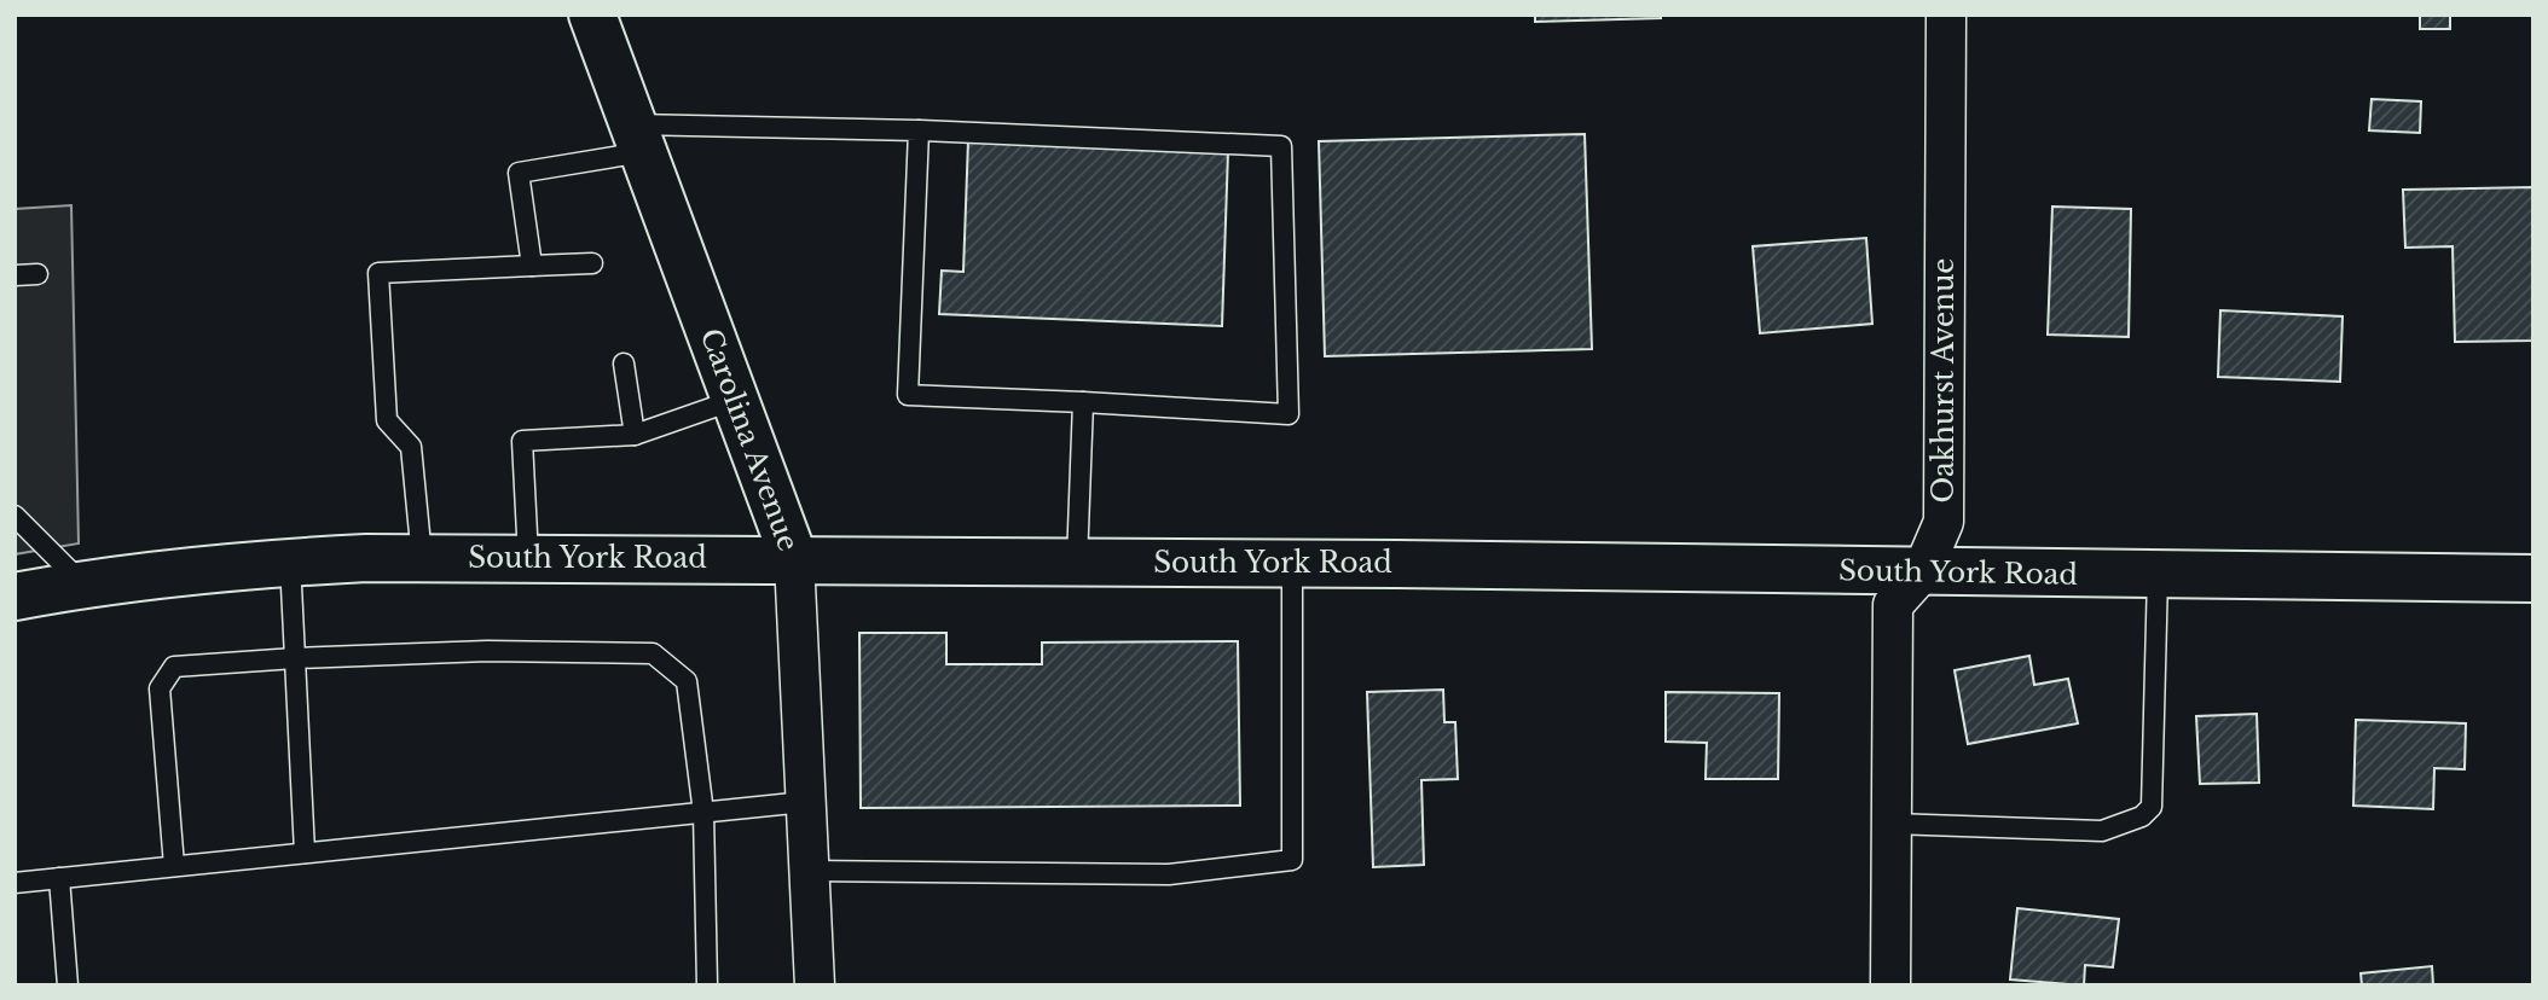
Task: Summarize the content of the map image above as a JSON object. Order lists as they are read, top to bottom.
{
  "streets": {
    "main road": ["Carolina Avenue", "South York Road"],
    "street": ["Oakhurst Avenue"]
  },
  "crossings": [
    ["Oakhurst Avenue", "South York Road"],
    ["Carolina Avenue", "South York Road"]
  ]
}
